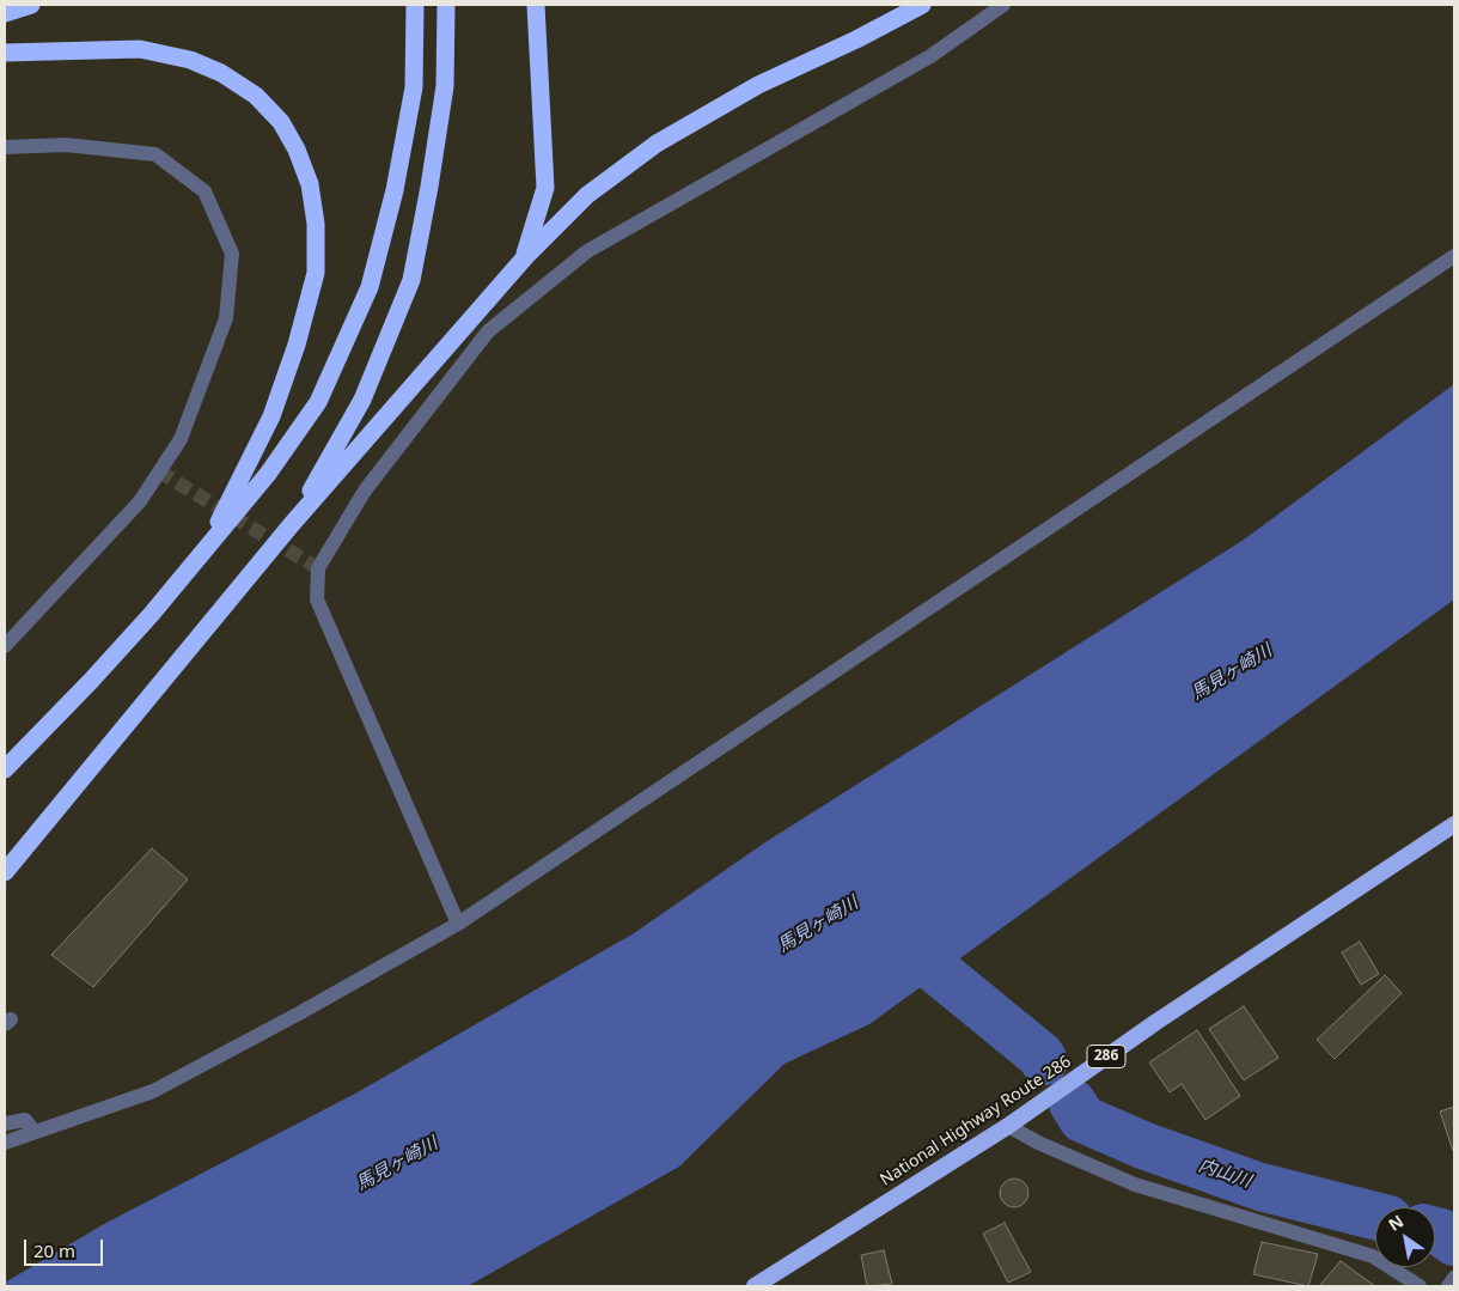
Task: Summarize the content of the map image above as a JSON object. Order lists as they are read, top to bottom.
{
  "streets": {
    "highway": ["286", "National Highway Route 286"]
  },
  "water": ["馬見ヶ崎川", "内山川"],
  "scale_bar": "20 m",
  "north": "top left"
}
